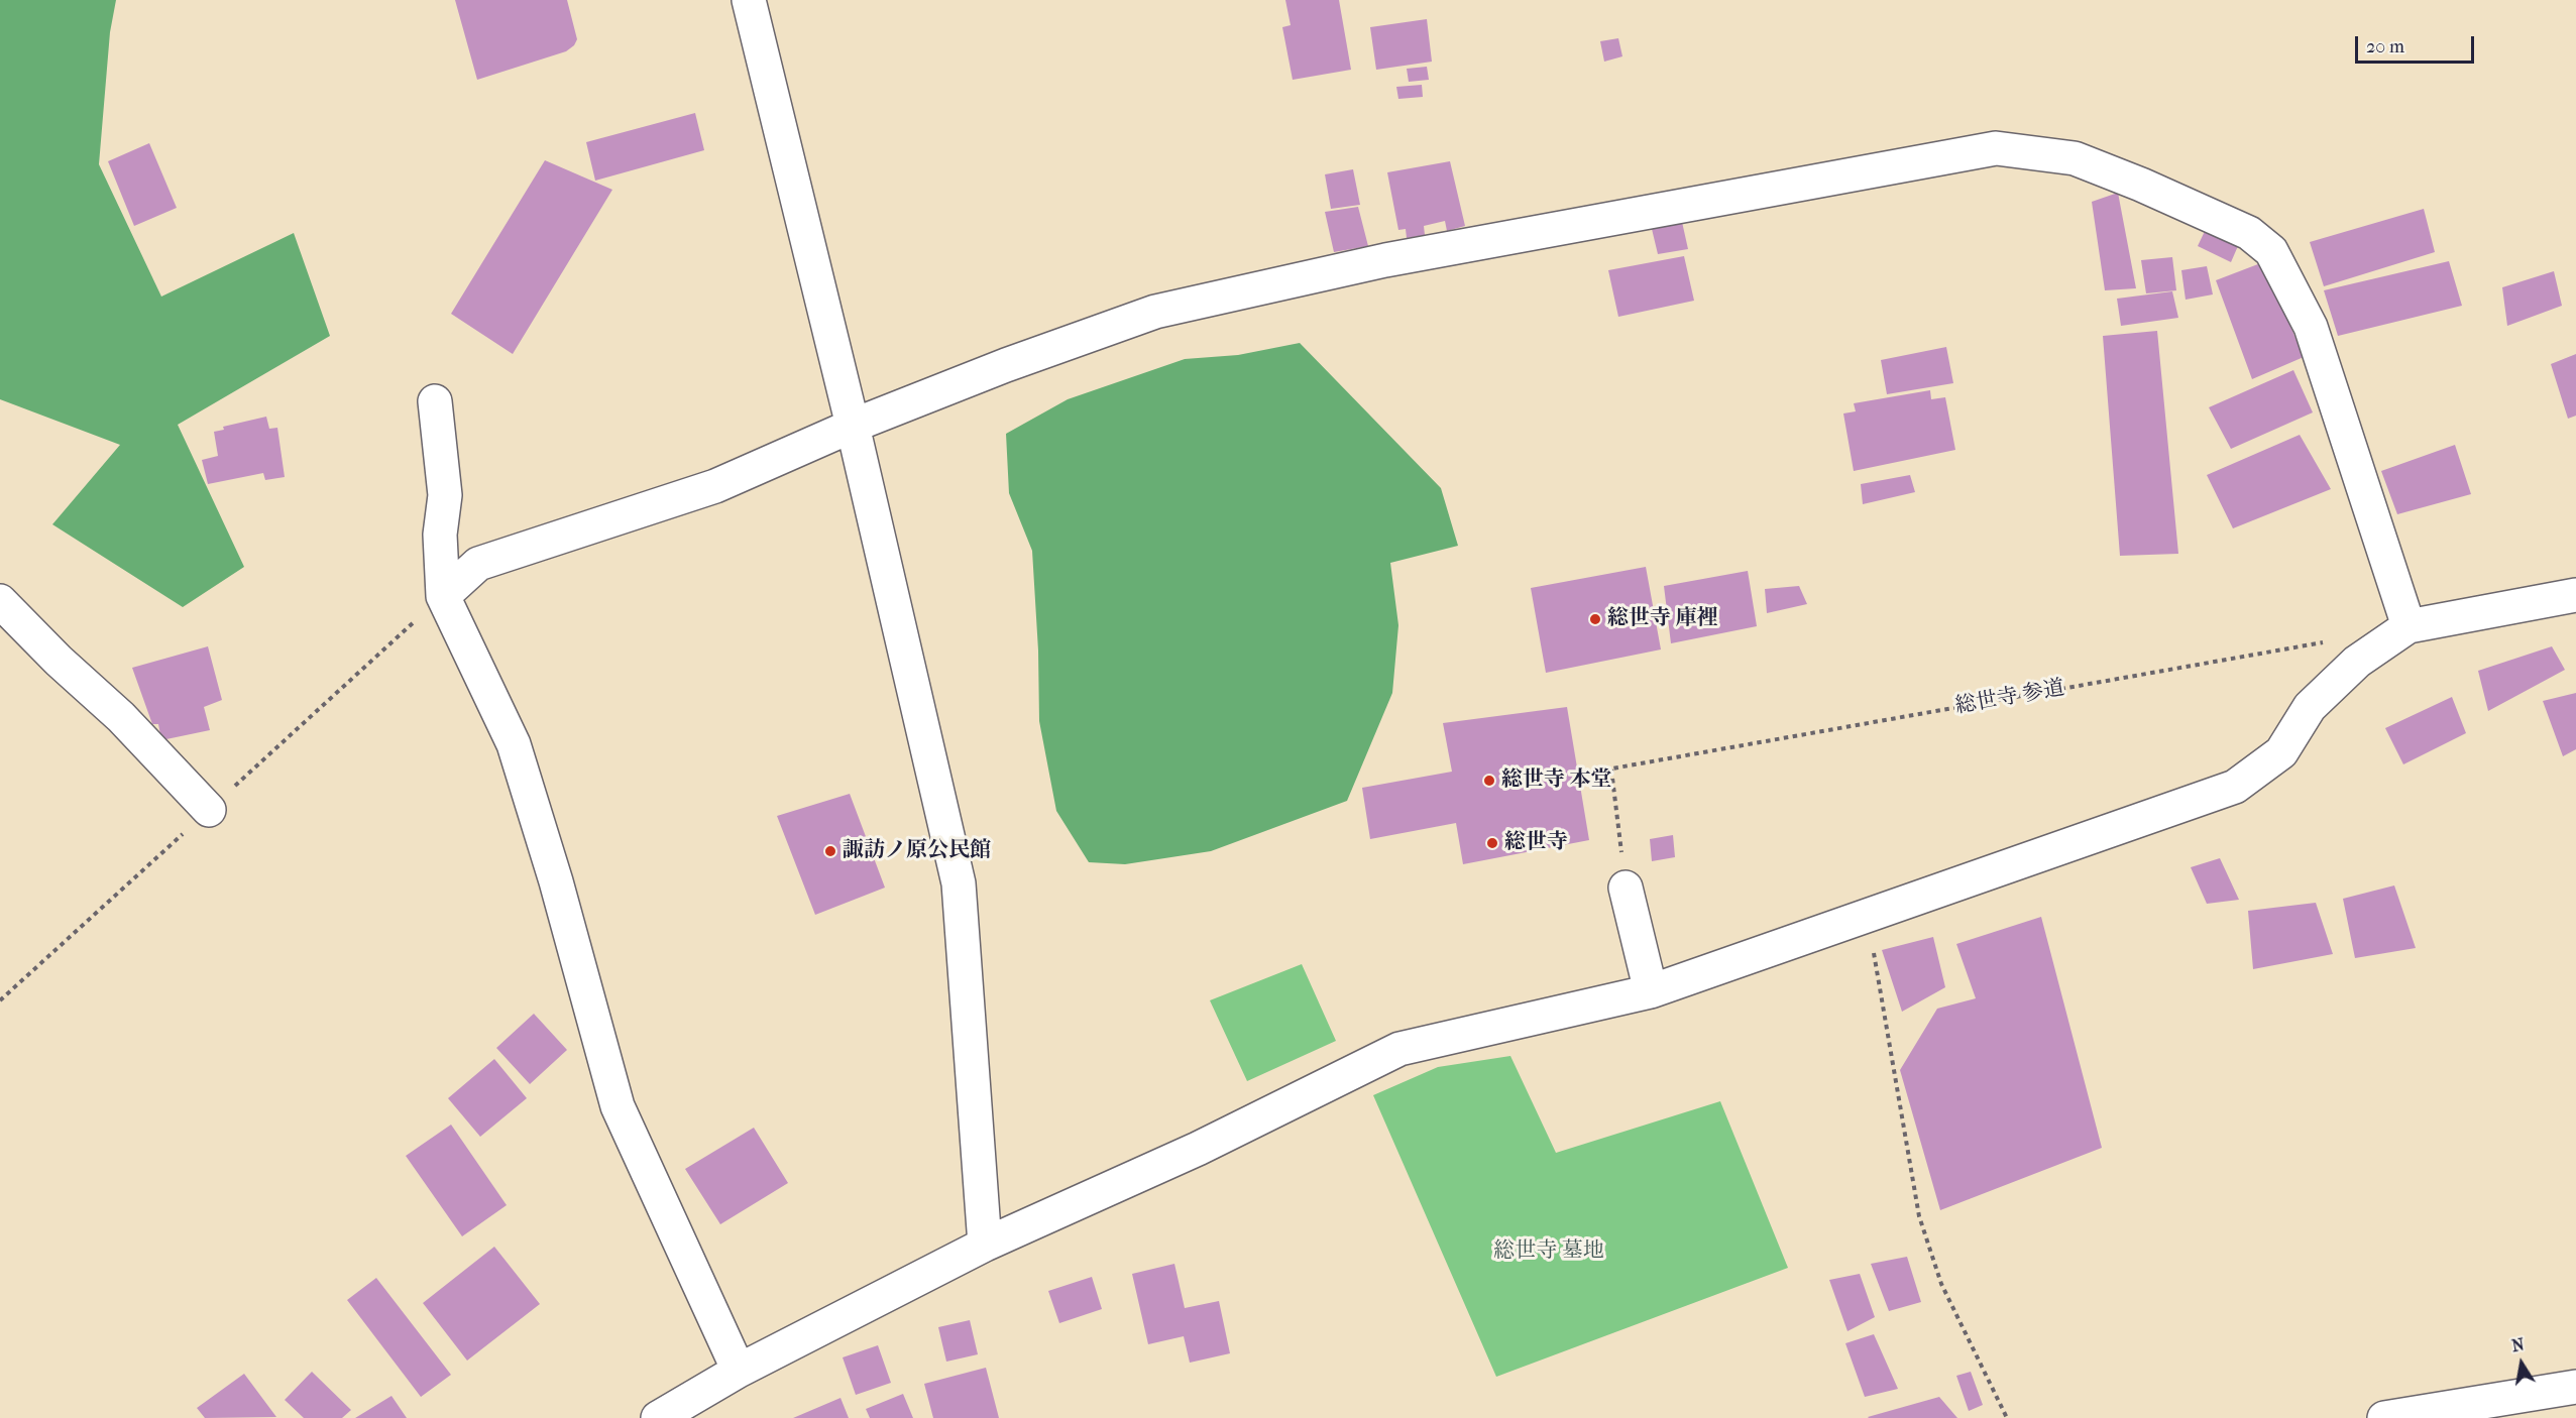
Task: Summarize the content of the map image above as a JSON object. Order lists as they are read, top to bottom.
{
  "streets": {
    "path": ["総世寺 参道"]
  },
  "parks": ["総世寺 墓地"],
  "places": [
    "総世寺 庫裡",
    "総世寺 本堂",
    "総世寺",
    "諏訪ノ原公民館"
  ],
  "scale_bar": "20 m",
  "north": "top"
}
